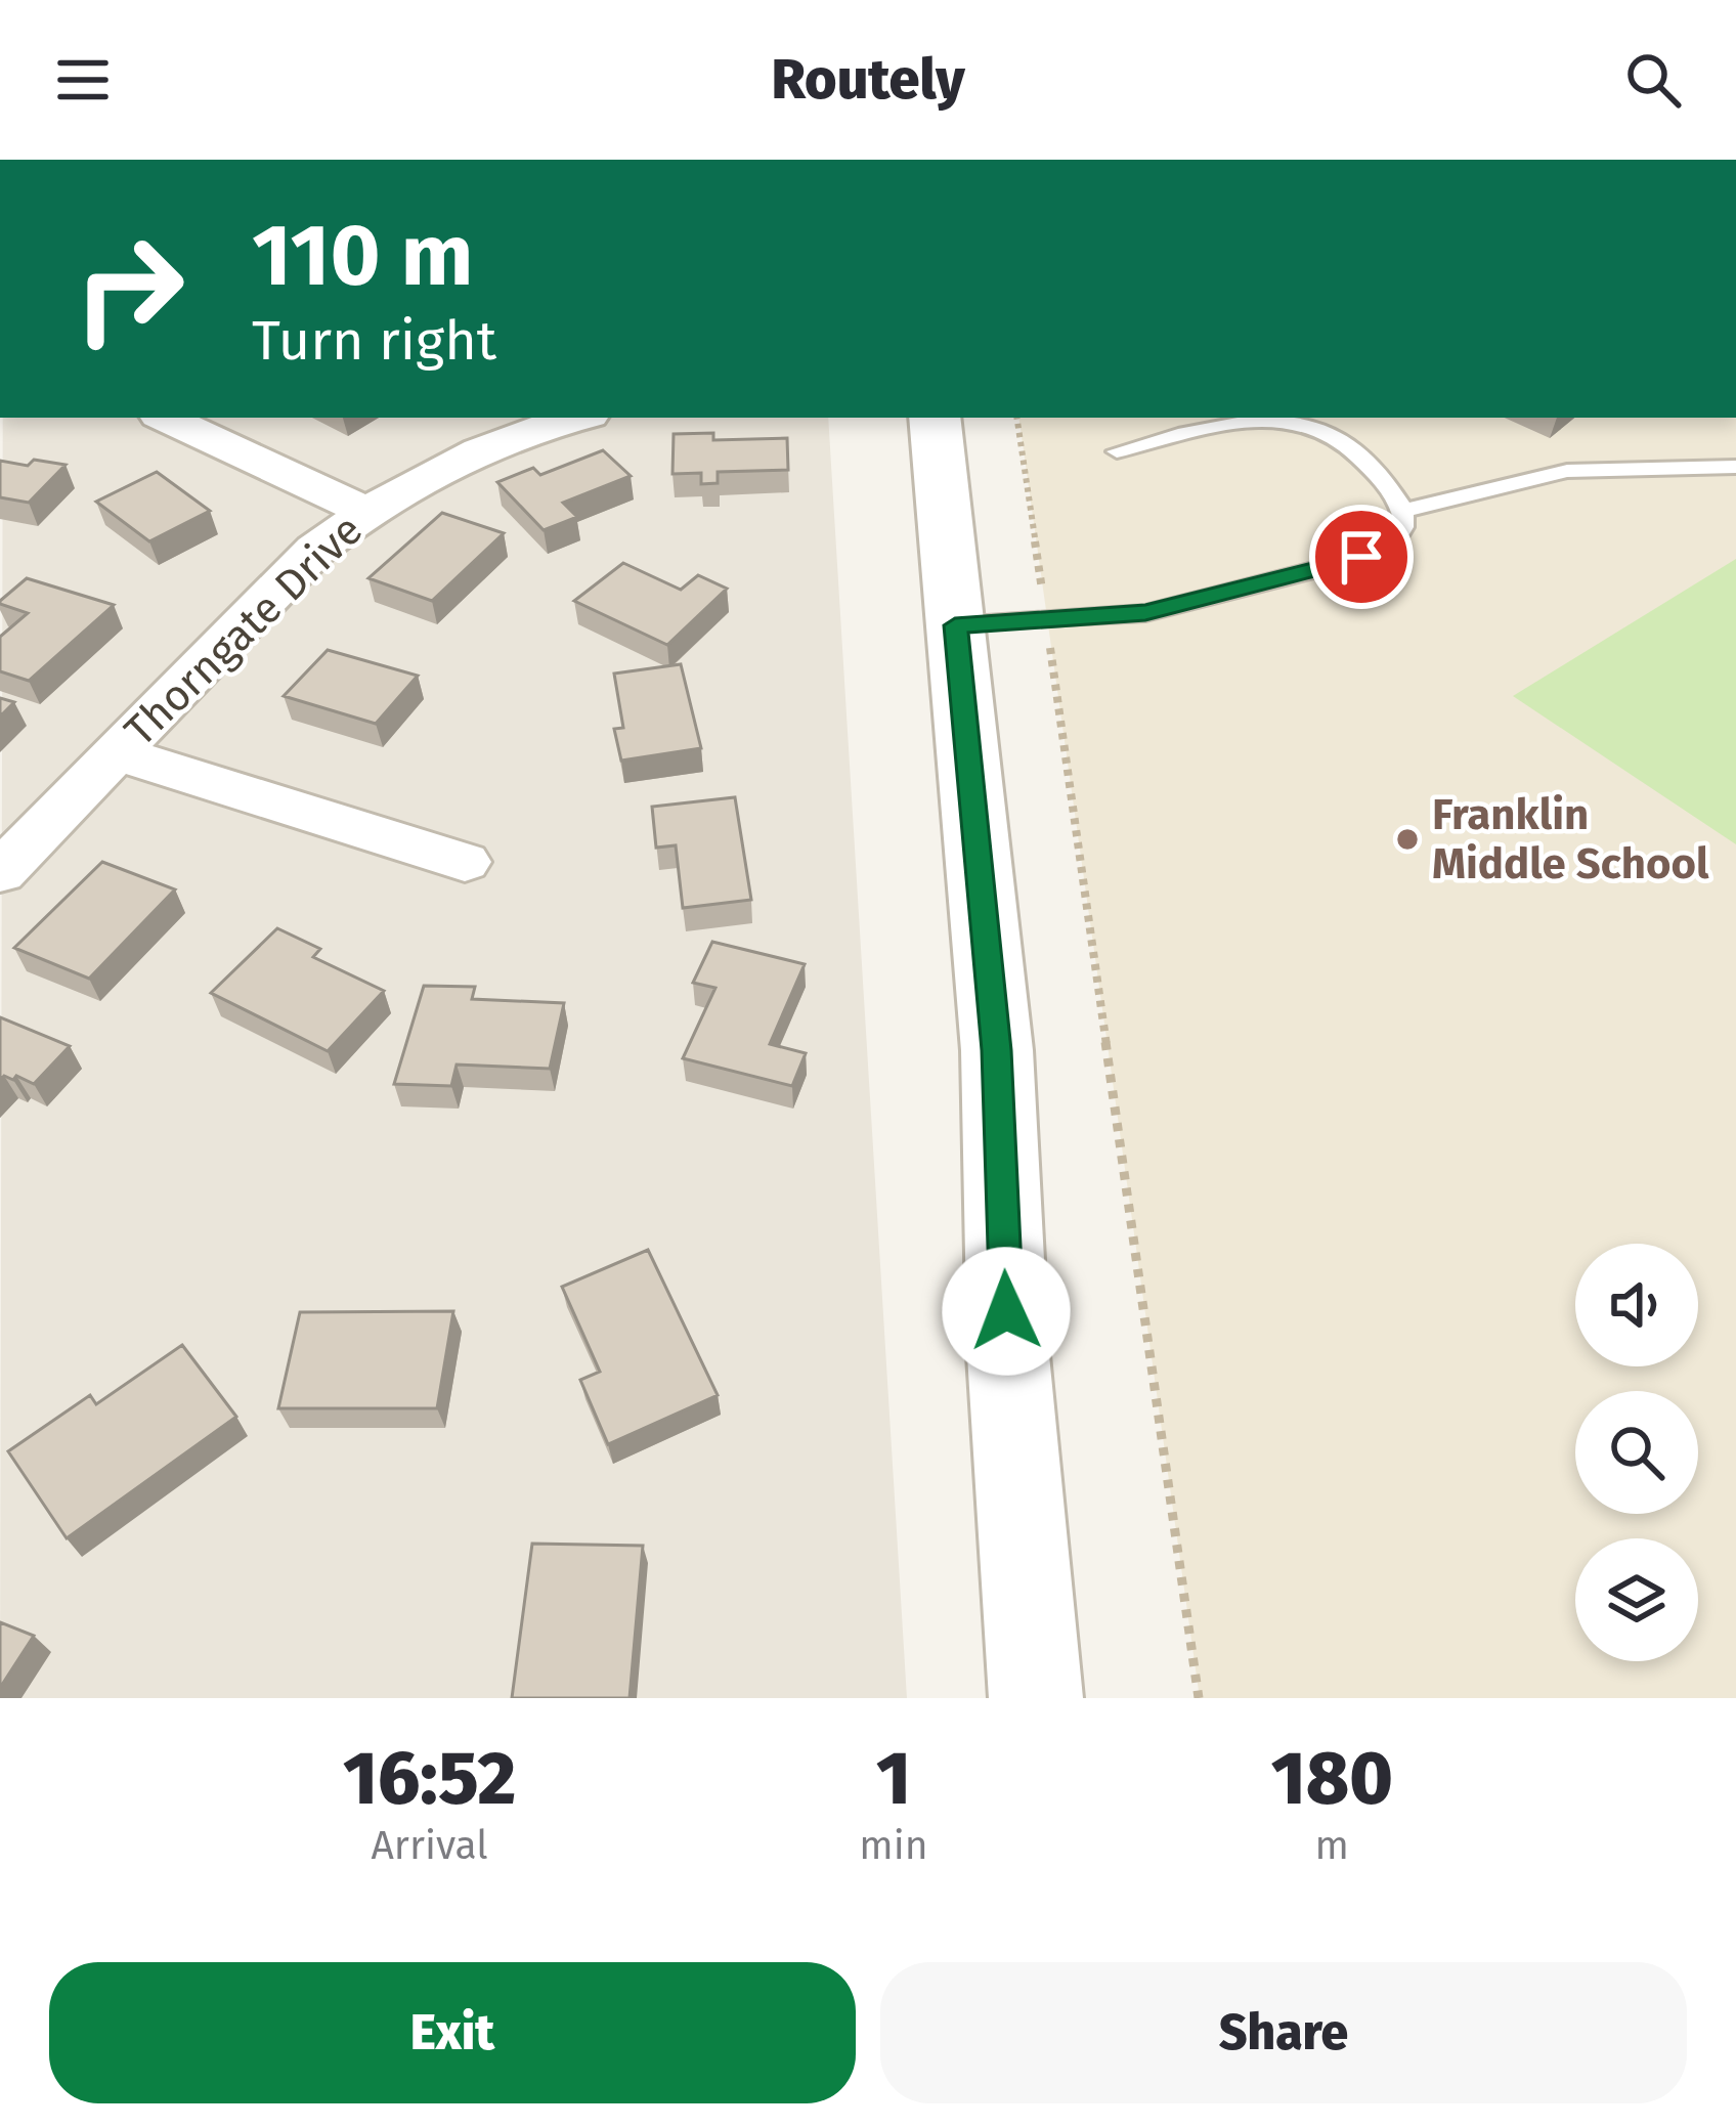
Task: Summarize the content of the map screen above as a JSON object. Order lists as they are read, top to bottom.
{
  "streets": {
    "street": ["Thorngate Drive"]
  },
  "places": ["Franklin Middle School"],
  "page": {
    "header": "Routely",
    "turn": ["110 m", "Turn right"],
    "eta": [
      "16:52",
      "Arrival",
      "1",
      "min",
      "180",
      "m"
    ],
    "buttons": ["Exit", "Share"]
  }
}
